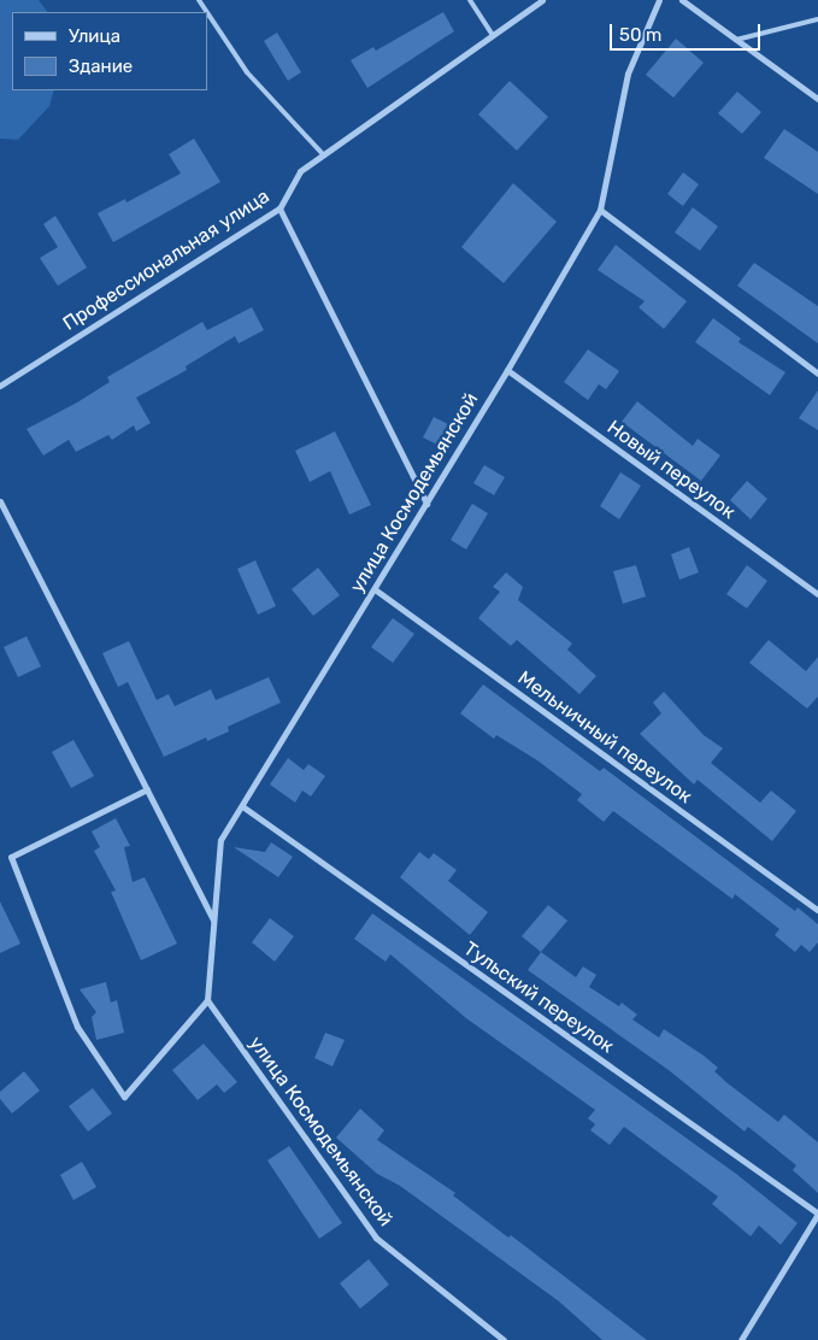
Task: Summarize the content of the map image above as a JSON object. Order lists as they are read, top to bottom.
{
  "streets": {
    "street": [
      "Профессиональная улица",
      "Новый переулок",
      "улица Космодемьянской",
      "Мельничный переулок",
      "Тульский переулок"
    ]
  },
  "crossings": [
    ["Новый переулок", "улица Космодемьянской"],
    ["улица Космодемьянской", "Мельничный переулок"],
    ["улица Космодемьянской", "Тульский переулок"]
  ],
  "legend": ["Улица", "Здание"],
  "scale_bar": "50 m"
}
